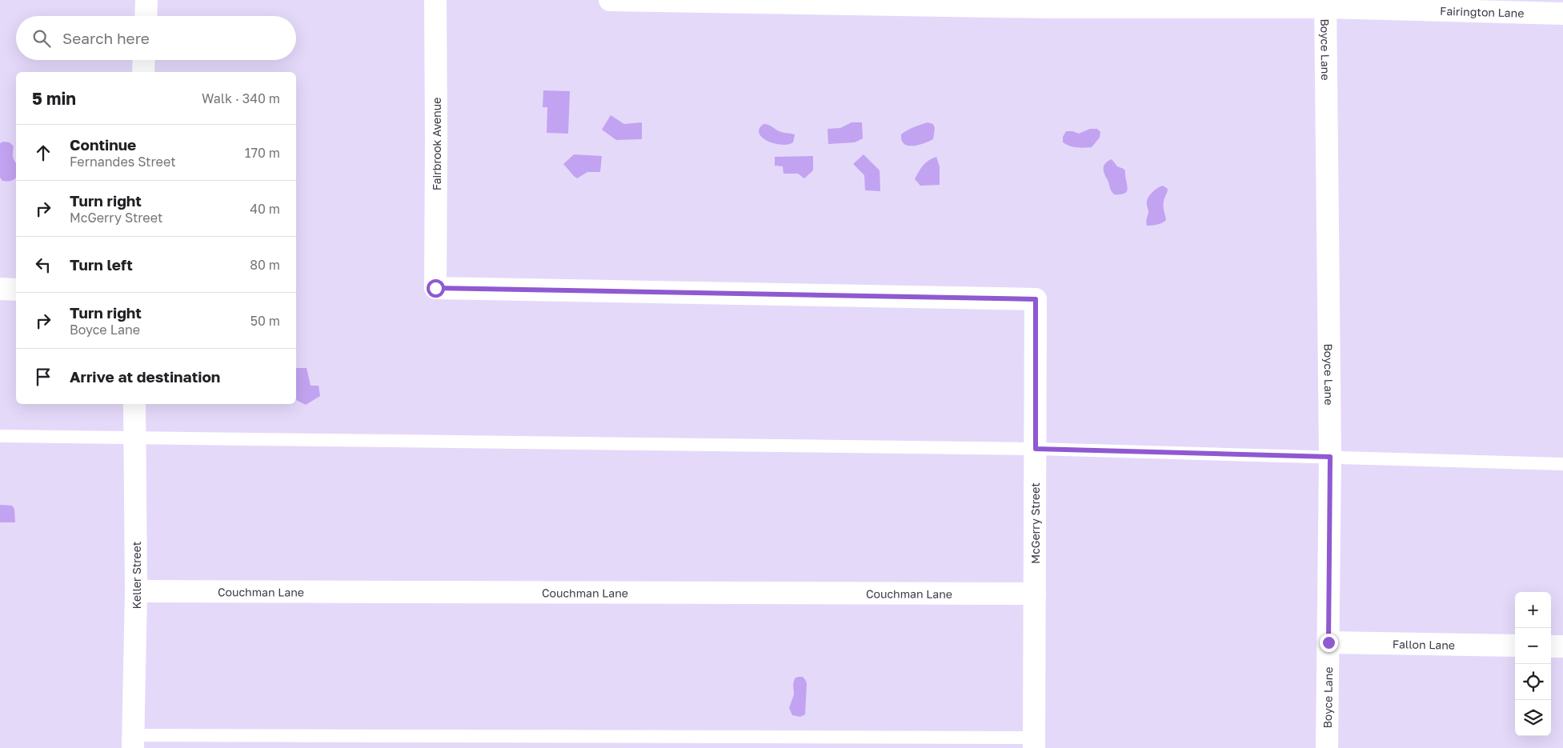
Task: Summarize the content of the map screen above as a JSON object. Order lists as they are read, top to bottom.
{
  "streets": {
    "street": [
      "Fairington Lane",
      "Boyce Lane",
      "Fairbrook Avenue",
      "McGerry Street",
      "Keller Street",
      "Couchman Lane",
      "Fallon Lane"
    ]
  },
  "crossings": [
    ["Fairington Lane", "Boyce Lane"],
    ["Boyce Lane", "Fallon Lane"],
    ["Fairbrook Avenue", "McGerry Street"],
    ["McGerry Street", "Couchman Lane"],
    ["Keller Street", "Couchman Lane"]
  ],
  "page": {
    "search": "Search here",
    "heading": ["5 min", "Walk · 340 m"],
    "list": [
      ["Continue", "Fernandes Street", "170 m"],
      ["Turn right", "McGerry Street", "40 m"],
      ["Turn left", "80 m"],
      ["Turn right", "Boyce Lane", "50 m"],
      "Arrive at destination"
    ],
    "map_buttons": ["+", "−"]
  }
}
